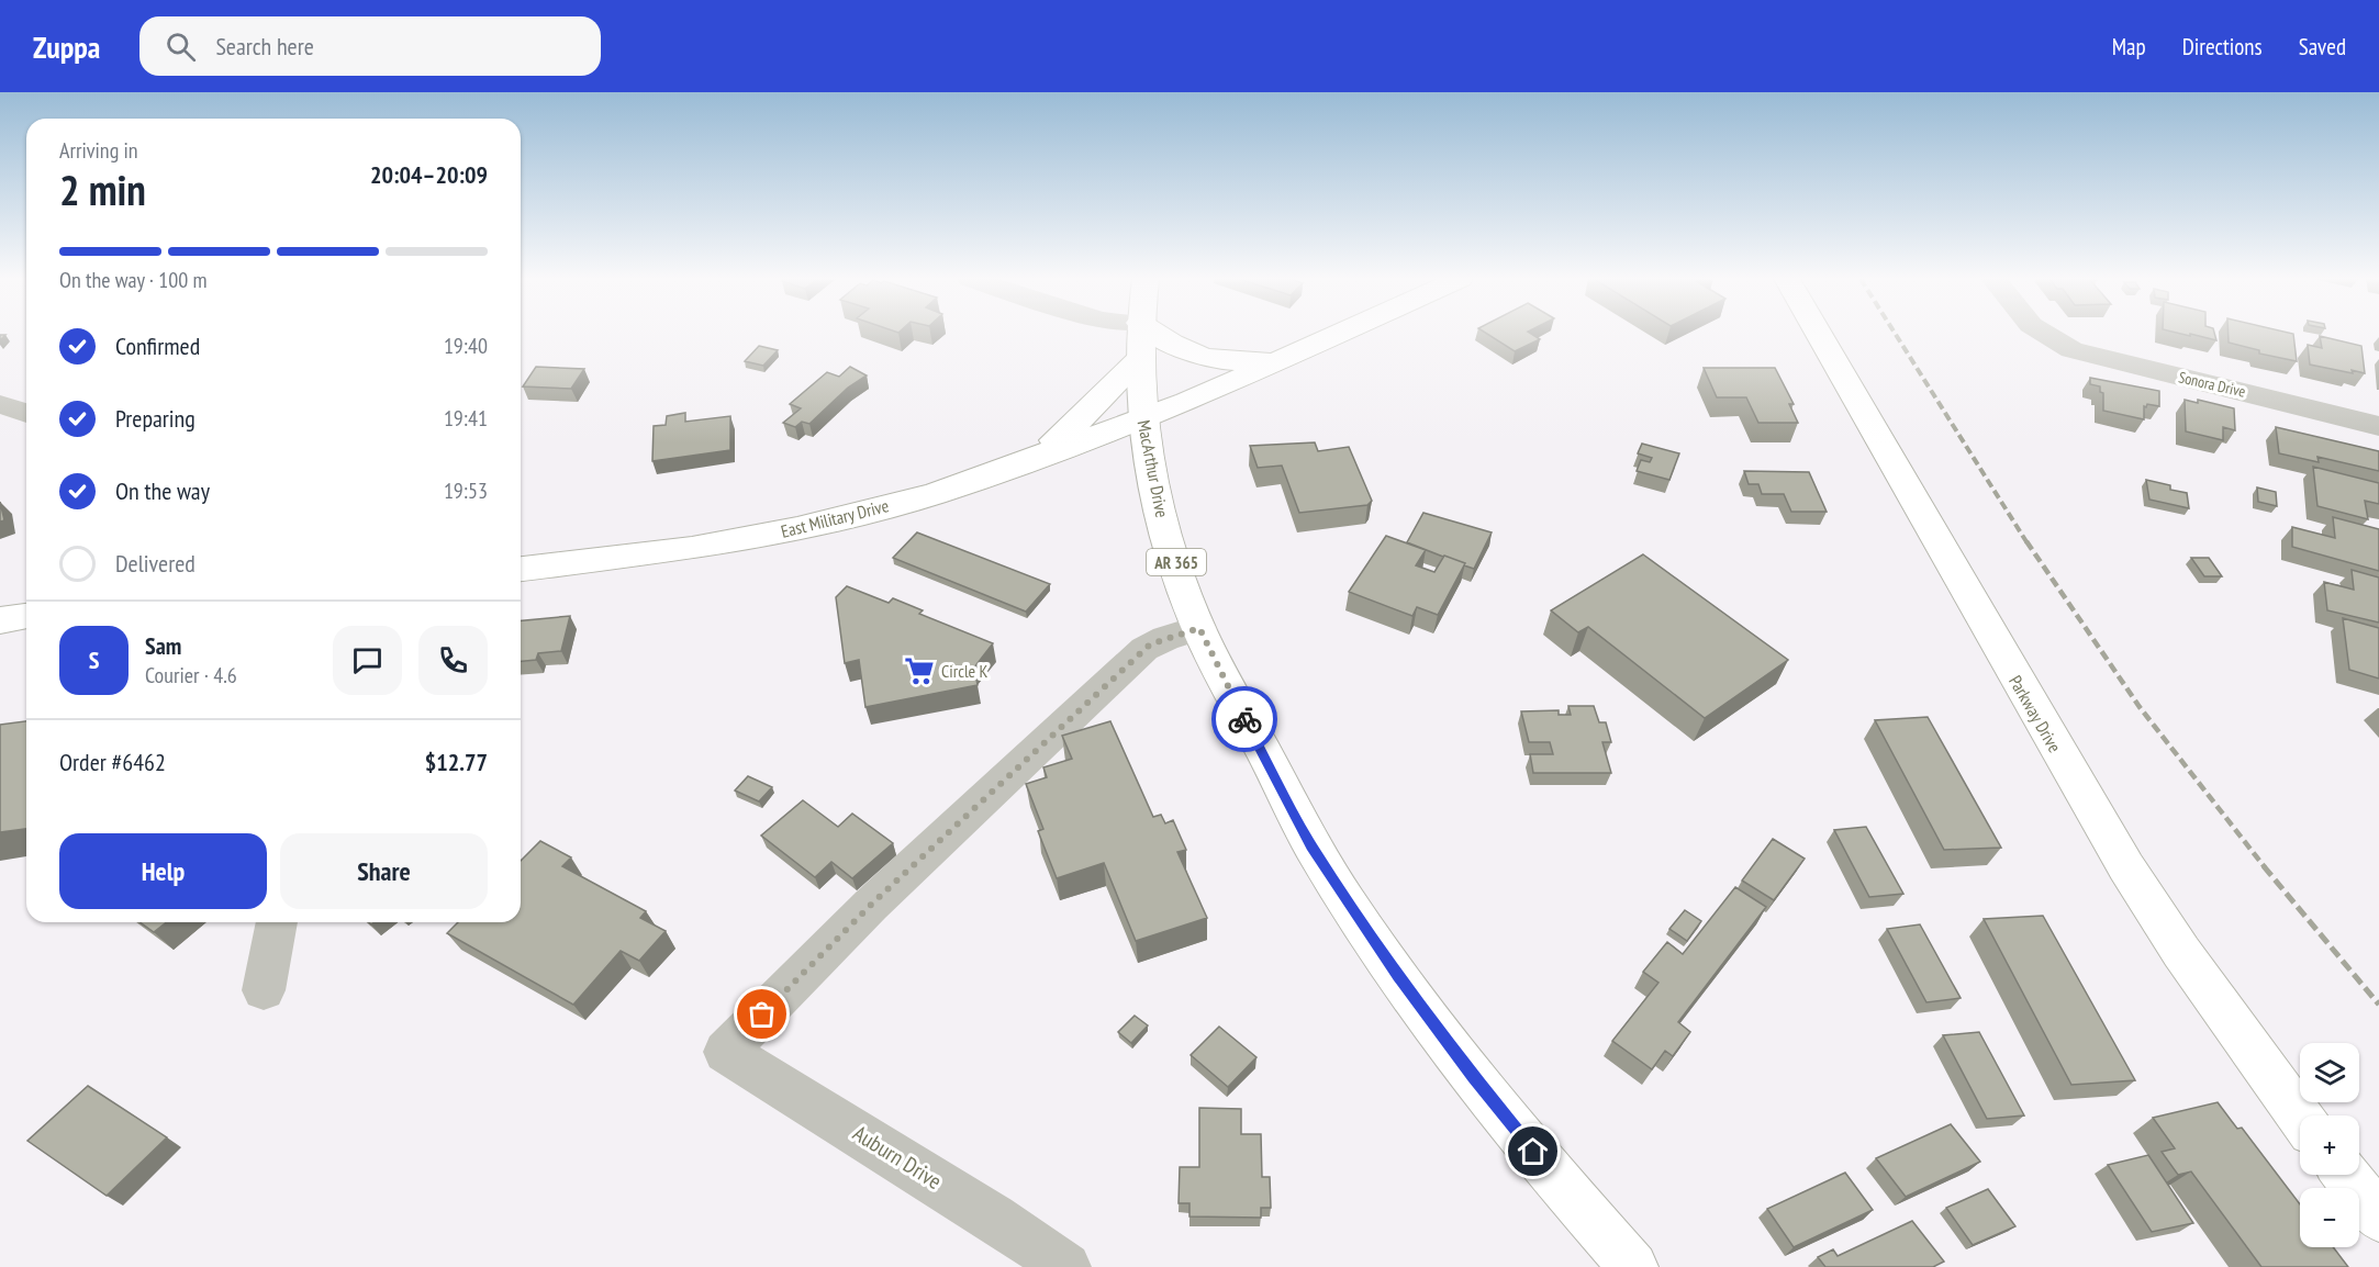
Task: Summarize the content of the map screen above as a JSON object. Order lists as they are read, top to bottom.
{
  "streets": {
    "street": [
      "Sonora Drive",
      "MacArthur Drive",
      "East Military Drive",
      "AR 365",
      "Parkway Drive",
      "Auburn Drive"
    ]
  },
  "crossings": [
    ["MacArthur Drive", "East Military Drive"],
    ["MacArthur Drive", "Auburn Drive"]
  ],
  "places": {
    "supermarket": ["Circle K"]
  },
  "page": {
    "header": "Zuppa",
    "search": "Search here",
    "nav": ["Map", "Directions", "Saved"],
    "heading": ["2 min", "Arriving in", "20:04–20:09"],
    "panel": [
      "Sam",
      "Courier · 4.6",
      "Order #6462",
      "$12.77"
    ],
    "bar": "On the way · 100 m",
    "list": [
      ["Confirmed", "19:40"],
      ["Preparing", "19:41"],
      ["On the way", "19:53"],
      "Delivered"
    ],
    "round": "S",
    "buttons": ["Help", "Share"],
    "map_buttons": ["+", "−"]
  }
}
